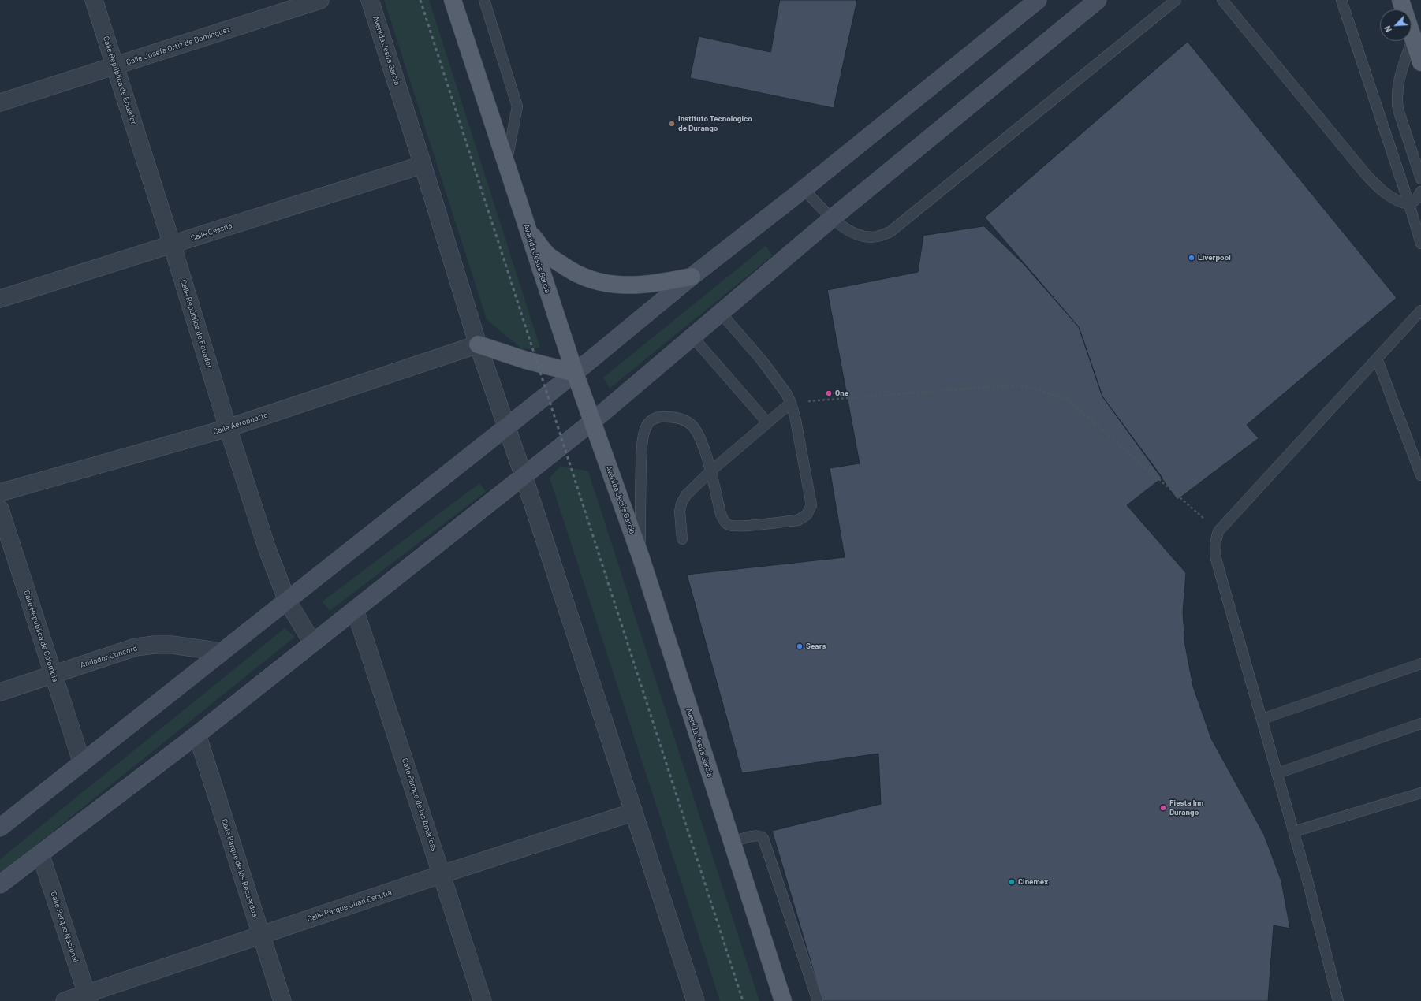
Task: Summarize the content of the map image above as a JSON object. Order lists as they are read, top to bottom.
{
  "streets": {
    "main road": ["Avenida Jesús García"],
    "street": [
      "Calle Josefa Ortiz de Domínguez",
      "Calle República de Ecuador",
      "Calle Cessna",
      "Calle Aeropuerto",
      "Calle República de Colombia",
      "Andador Concord",
      "Calle Parque de las Américas",
      "Calle Parque de los Recuerdos",
      "Calle Parque Juan Escutia",
      "Calle Parque Nacional"
    ]
  },
  "crossings": [
    ["Calle Josefa Ortiz de Domínguez", "Calle República de Ecuador"],
    ["Avenida Jesús García", "Calle Cessna"],
    ["Avenida Jesús García", "Calle Aeropuerto"],
    ["Avenida Jesús García", "Calle Parque Juan Escutia"],
    ["Calle República de Ecuador", "Calle Cessna"],
    ["Calle República de Ecuador", "Calle Aeropuerto"],
    ["Calle República de Colombia", "Andador Concord"],
    ["Calle Parque de las Américas", "Calle Parque Juan Escutia"],
    ["Calle Parque de los Recuerdos", "Calle Parque Juan Escutia"],
    ["Calle Parque Juan Escutia", "Calle Parque Nacional"]
  ],
  "places": [
    "Instituto Tecnologico de Durango",
    "Liverpool",
    "One",
    "Sears",
    "Fiesta Inn Durango",
    "Cinemex"
  ],
  "north": "bottom left"
}
